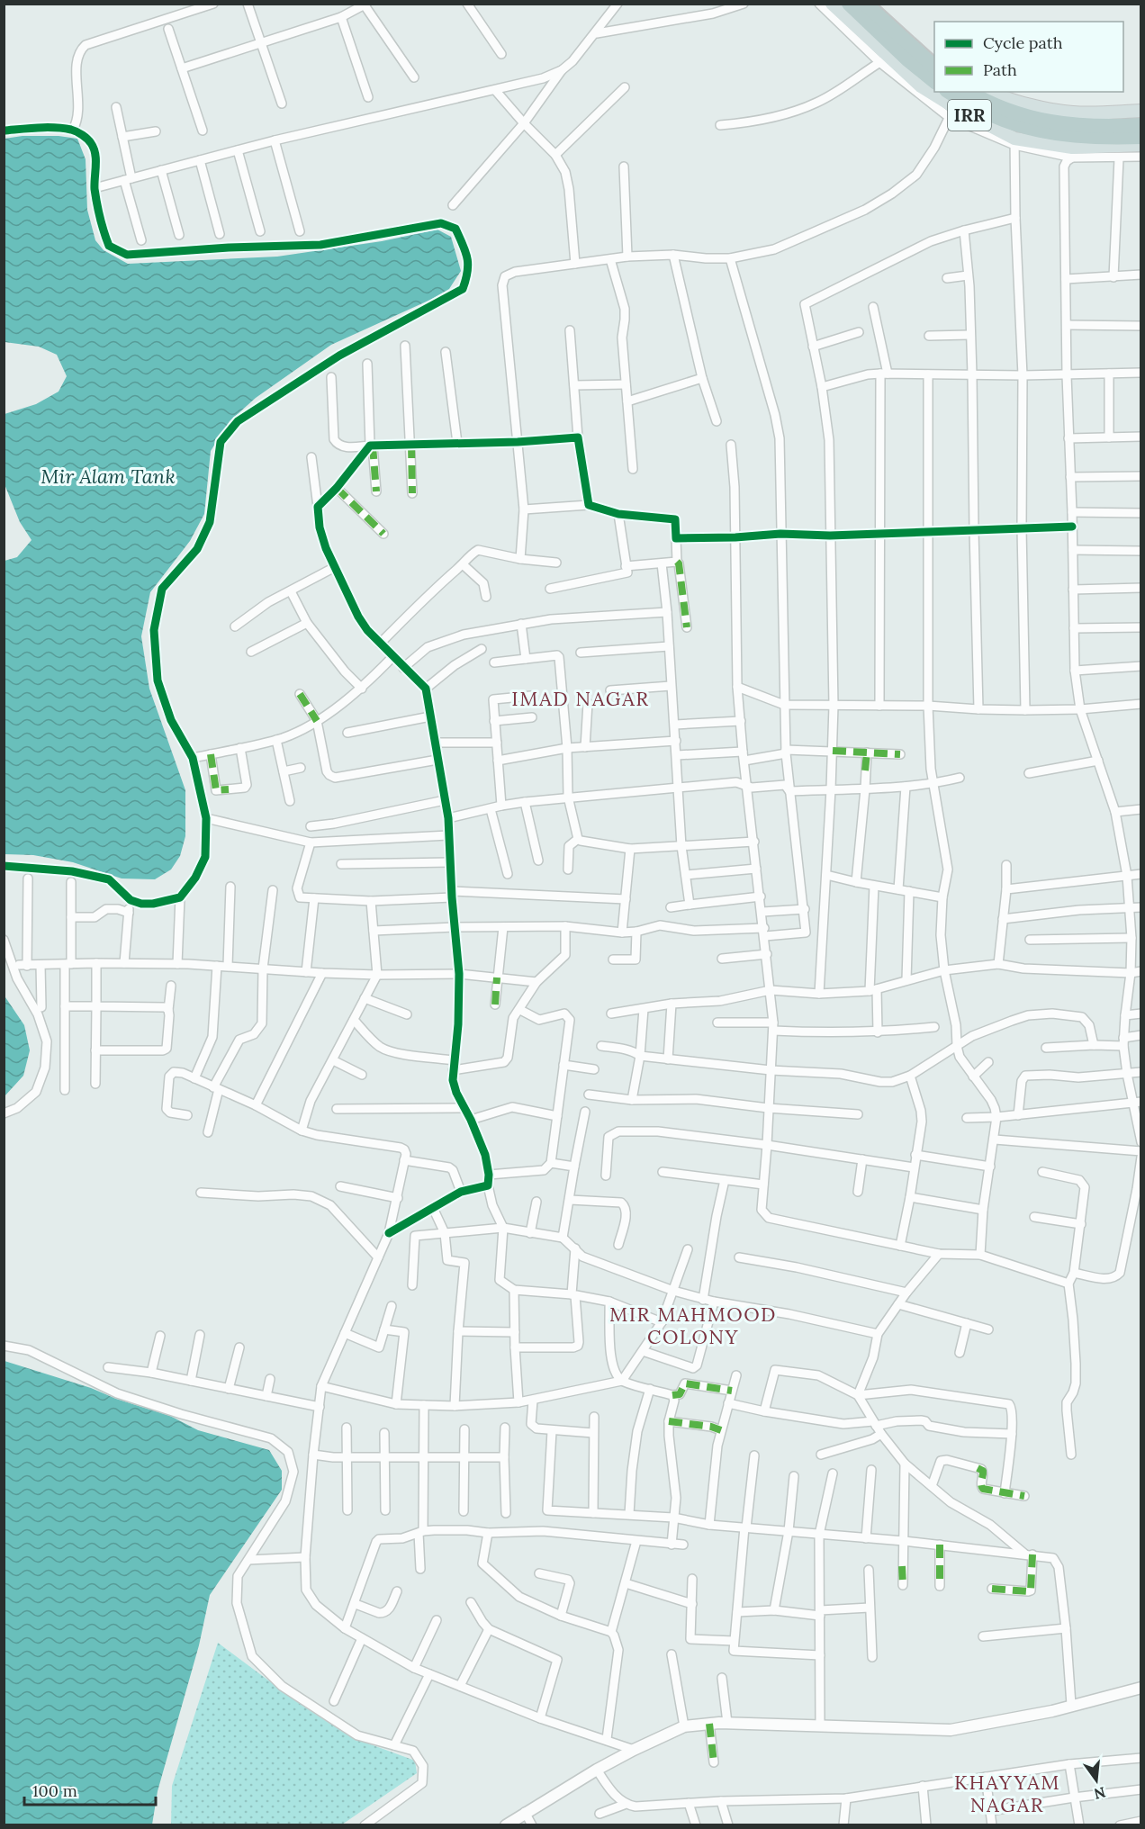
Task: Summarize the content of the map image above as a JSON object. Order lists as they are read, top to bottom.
{
  "streets": {
    "main road": ["IRR"]
  },
  "districts": ["IMAD NAGAR", "MIR MAHMOOD COLONY", "KHAYYAM NAGAR"],
  "water": ["Mir Alam Tank"],
  "legend": ["Cycle path", "Path"],
  "scale_bar": "100 m",
  "north": "bottom"
}
